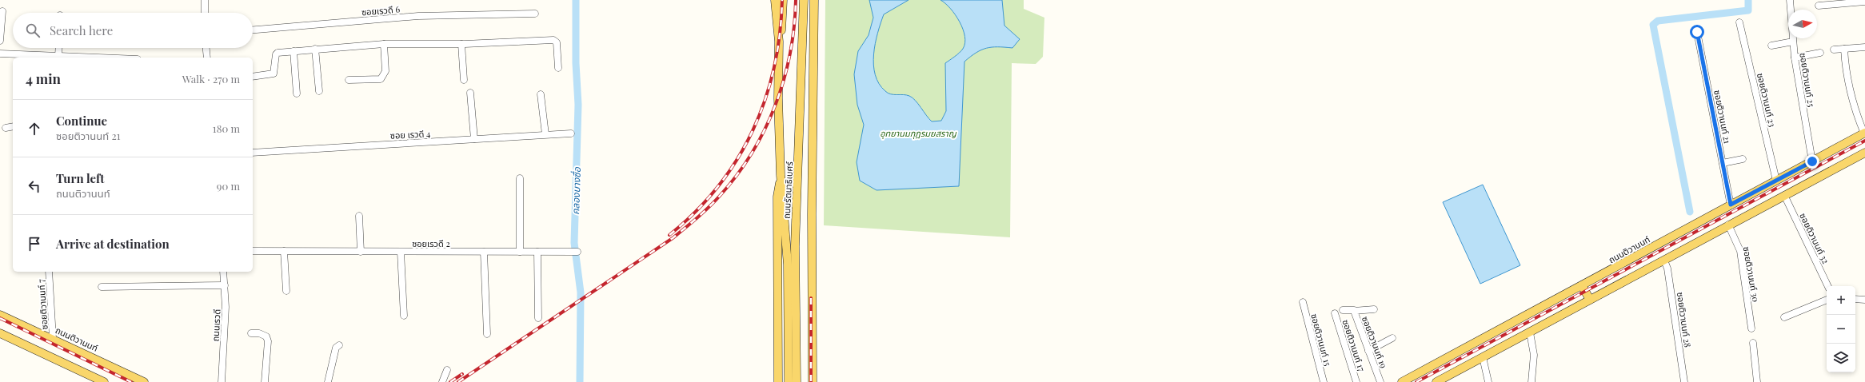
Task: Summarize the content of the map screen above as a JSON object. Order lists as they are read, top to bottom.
{
  "streets": {
    "main road": ["ถนนรัตนาธิเบศร์", "ถนนติวานนท์"],
    "street": [
      "ซอยเรวดี 6",
      "ซอยติวานนท์ 25",
      "ซอยติวานนท์ 23",
      "ซอยติวานนท์ 21",
      "ซอย เรวดี 4",
      "ซอยติวานนท์ 32",
      "ซอยเรวดี 2",
      "ซอยติวานนท์ 30",
      "ซอยติวานนท์ 7",
      "ซอยติวานนท์ 28",
      "ถนนเรวดี",
      "ซอยติวานนท์ 15",
      "ซอยติวานนท์ 19",
      "ซอยติวานนท์ 17"
    ]
  },
  "crossings": [
    ["ซอยติวานนท์ 25", "ถนนติวานนท์"],
    ["ซอยติวานนท์ 23", "ถนนติวานนท์"],
    ["ซอยติวานนท์ 21", "ถนนติวานนท์"],
    ["ถนนติวานนท์", "ซอยติวานนท์ 7"]
  ],
  "water": ["คลองบางซื่อ"],
  "parks": ["อุทยานมกุฎรมยสราญ"],
  "north": "right",
  "page": {
    "search": "Search here",
    "heading": ["4 min", "Walk · 270 m"],
    "list": [
      ["Continue", "ซอยติวานนท์ 21", "180 m"],
      ["Turn left", "ถนนติวานนท์", "90 m"],
      "Arrive at destination"
    ],
    "map_buttons": ["+", "−"]
  }
}
